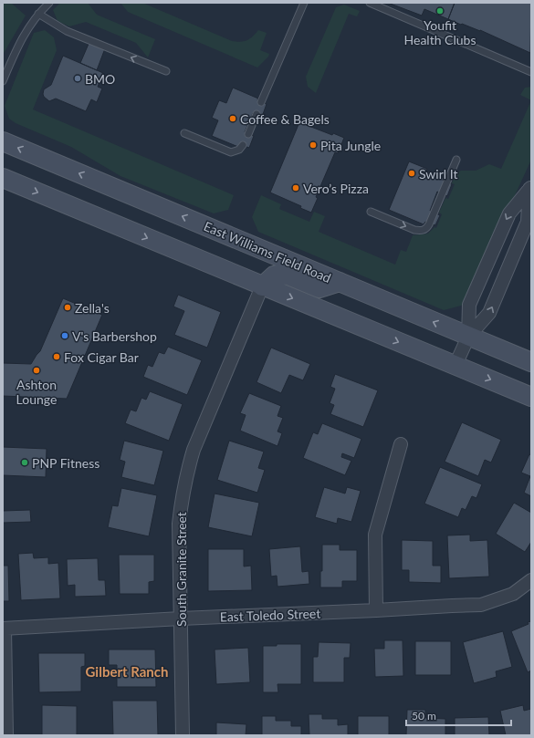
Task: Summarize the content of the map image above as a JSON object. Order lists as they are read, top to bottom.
{
  "streets": {
    "main road": ["East Williams Field Road"],
    "street": ["South Granite Street", "East Toledo Street"]
  },
  "crossings": [
    ["South Granite Street", "East Toledo Street"]
  ],
  "districts": ["Gilbert Ranch"],
  "places": [
    "Youfit Health Clubs",
    "BMO",
    "Coffee & Bagels",
    "Pita Jungle",
    "Swirl It",
    "Vero’s Pizza",
    "Zella's",
    "V's Barbershop",
    "Fox Cigar Bar",
    "Ashton Lounge",
    "PNP Fitness"
  ],
  "scale_bar": "50 m"
}
